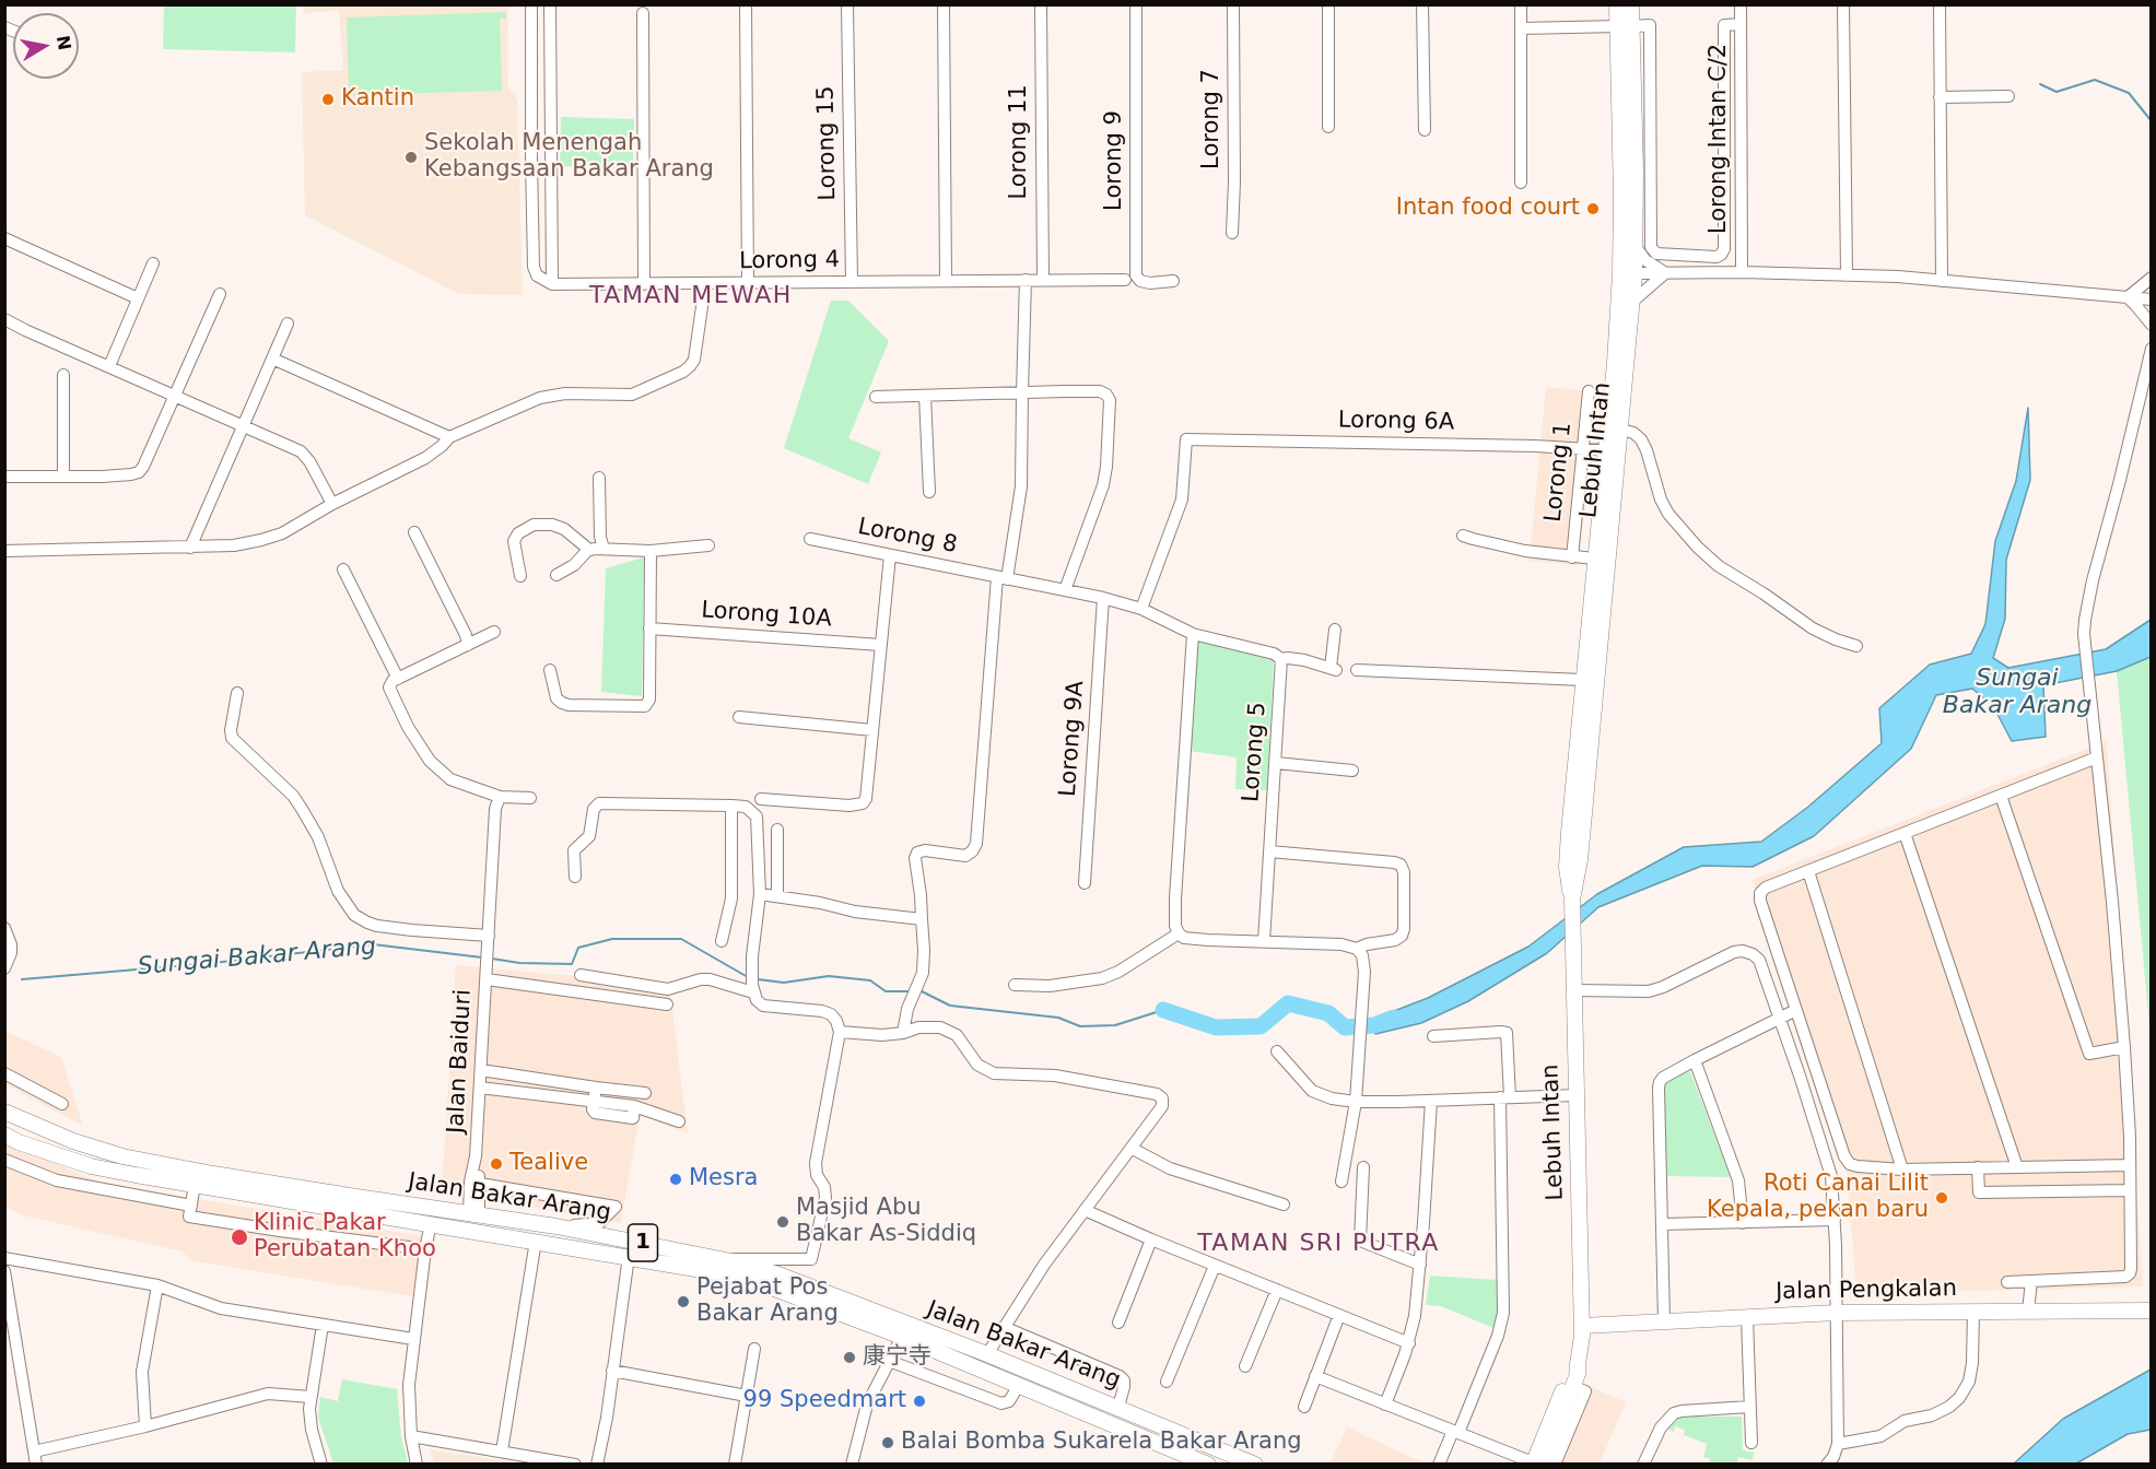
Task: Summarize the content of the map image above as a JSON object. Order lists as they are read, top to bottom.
{
  "streets": {
    "main road": [
      "Lebuh Intan",
      "Jalan Bakar Arang",
      "1",
      "Jalan Pengkalan"
    ],
    "street": [
      "Lorong 7",
      "Lorong Intan C/2",
      "Lorong 11",
      "Lorong 15",
      "Lorong 9",
      "Lorong 4",
      "Lorong 6A",
      "Lorong 1",
      "Lorong 8",
      "Lorong 10A",
      "Lorong 9A",
      "Lorong 5",
      "Jalan Baiduri"
    ]
  },
  "crossings": [
    ["Lorong 11", "Lorong 4"],
    ["Lorong 15", "Lorong 4"],
    ["Lorong 6A", "Lebuh Intan"],
    ["Lorong 6A", "Lorong 1"],
    ["Lorong 6A", "Lorong 8"],
    ["Lebuh Intan", "Jalan Pengkalan"],
    ["Lorong 8", "Lorong 9A"],
    ["Jalan Baiduri", "Jalan Bakar Arang"]
  ],
  "districts": ["TAMAN MEWAH", "TAMAN SRI PUTRA"],
  "water": ["Sungai Bakar Arang"],
  "places": [
    "Kantin",
    "Sekolah Menengah Kebangsaan Bakar Arang",
    "Intan food court",
    "Tealive",
    "Mesra",
    "Roti Canai Lilit Kepala, pekan baru",
    "Masjid Abu Bakar As-Siddiq",
    "Klinic Pakar Perubatan Khoo",
    "Pejabat Pos Bakar Arang",
    "康宁寺",
    "99 Speedmart",
    "Balai Bomba Sukarela Bakar Arang"
  ],
  "north": "right"
}
